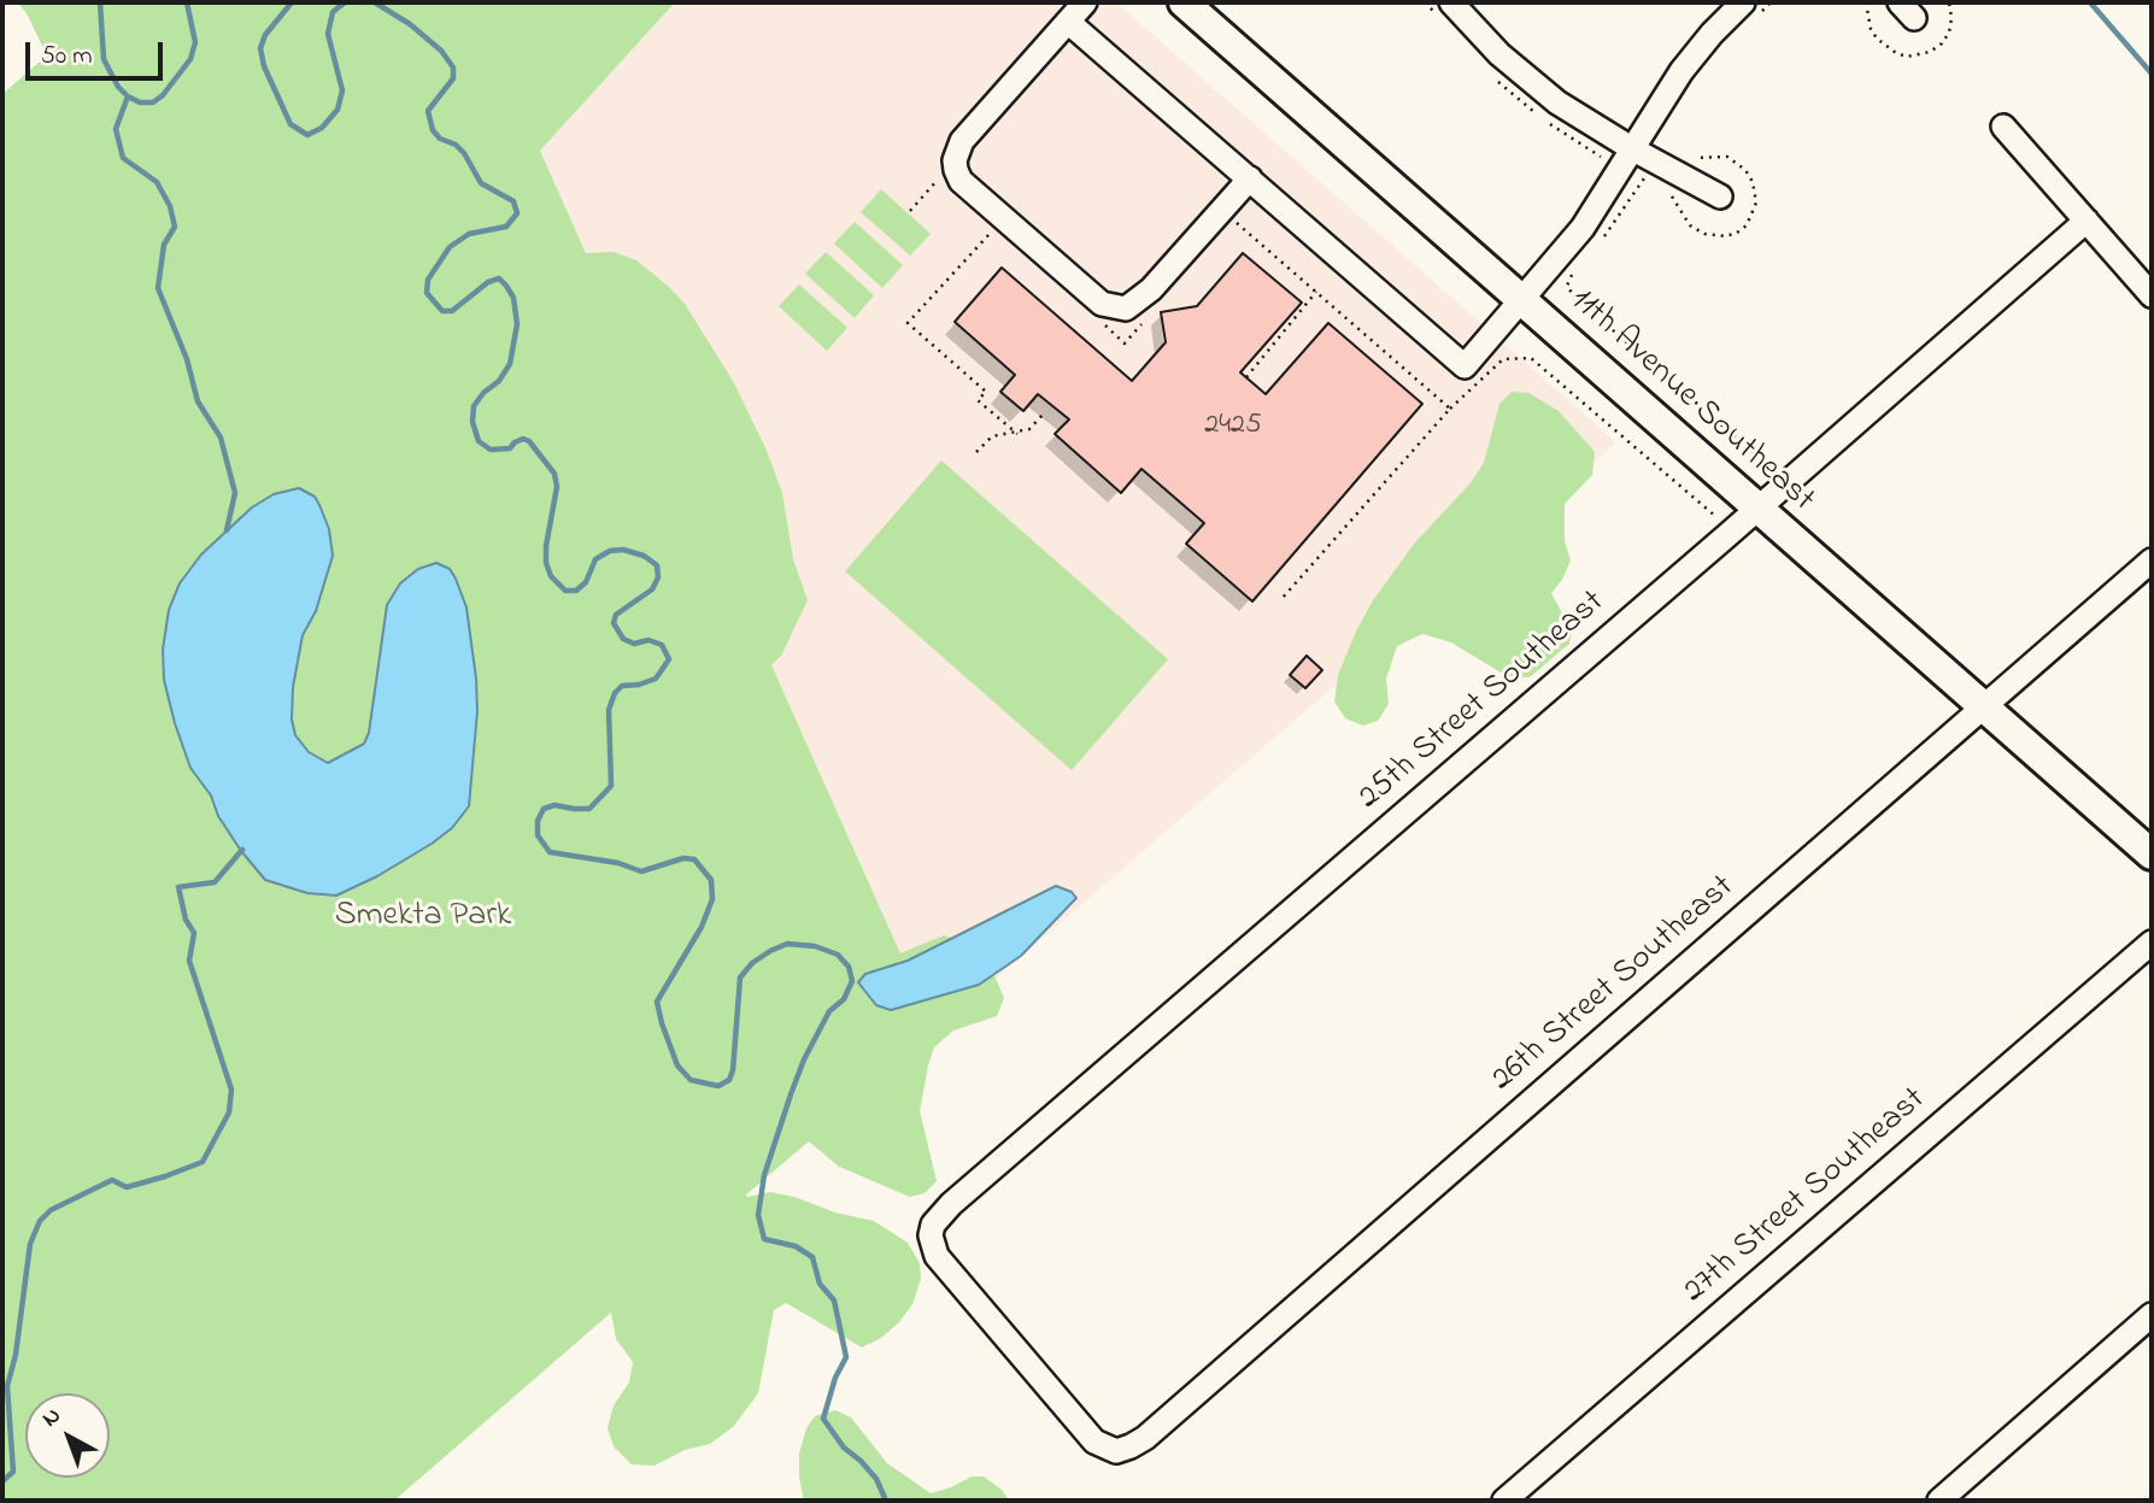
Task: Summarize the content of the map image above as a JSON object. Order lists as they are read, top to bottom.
{
  "streets": {
    "main road": ["11th Avenue Southeast"],
    "street": ["25th Street Southeast", "26th Street Southeast", "27th Street Southeast"]
  },
  "crossings": [
    ["11th Avenue Southeast", "25th Street Southeast"],
    ["11th Avenue Southeast", "26th Street Southeast"],
    ["25th Street Southeast", "26th Street Southeast"]
  ],
  "parks": ["Smekta Park"],
  "house_numbers": ["2425"],
  "scale_bar": "50 m",
  "north": "top left"
}
